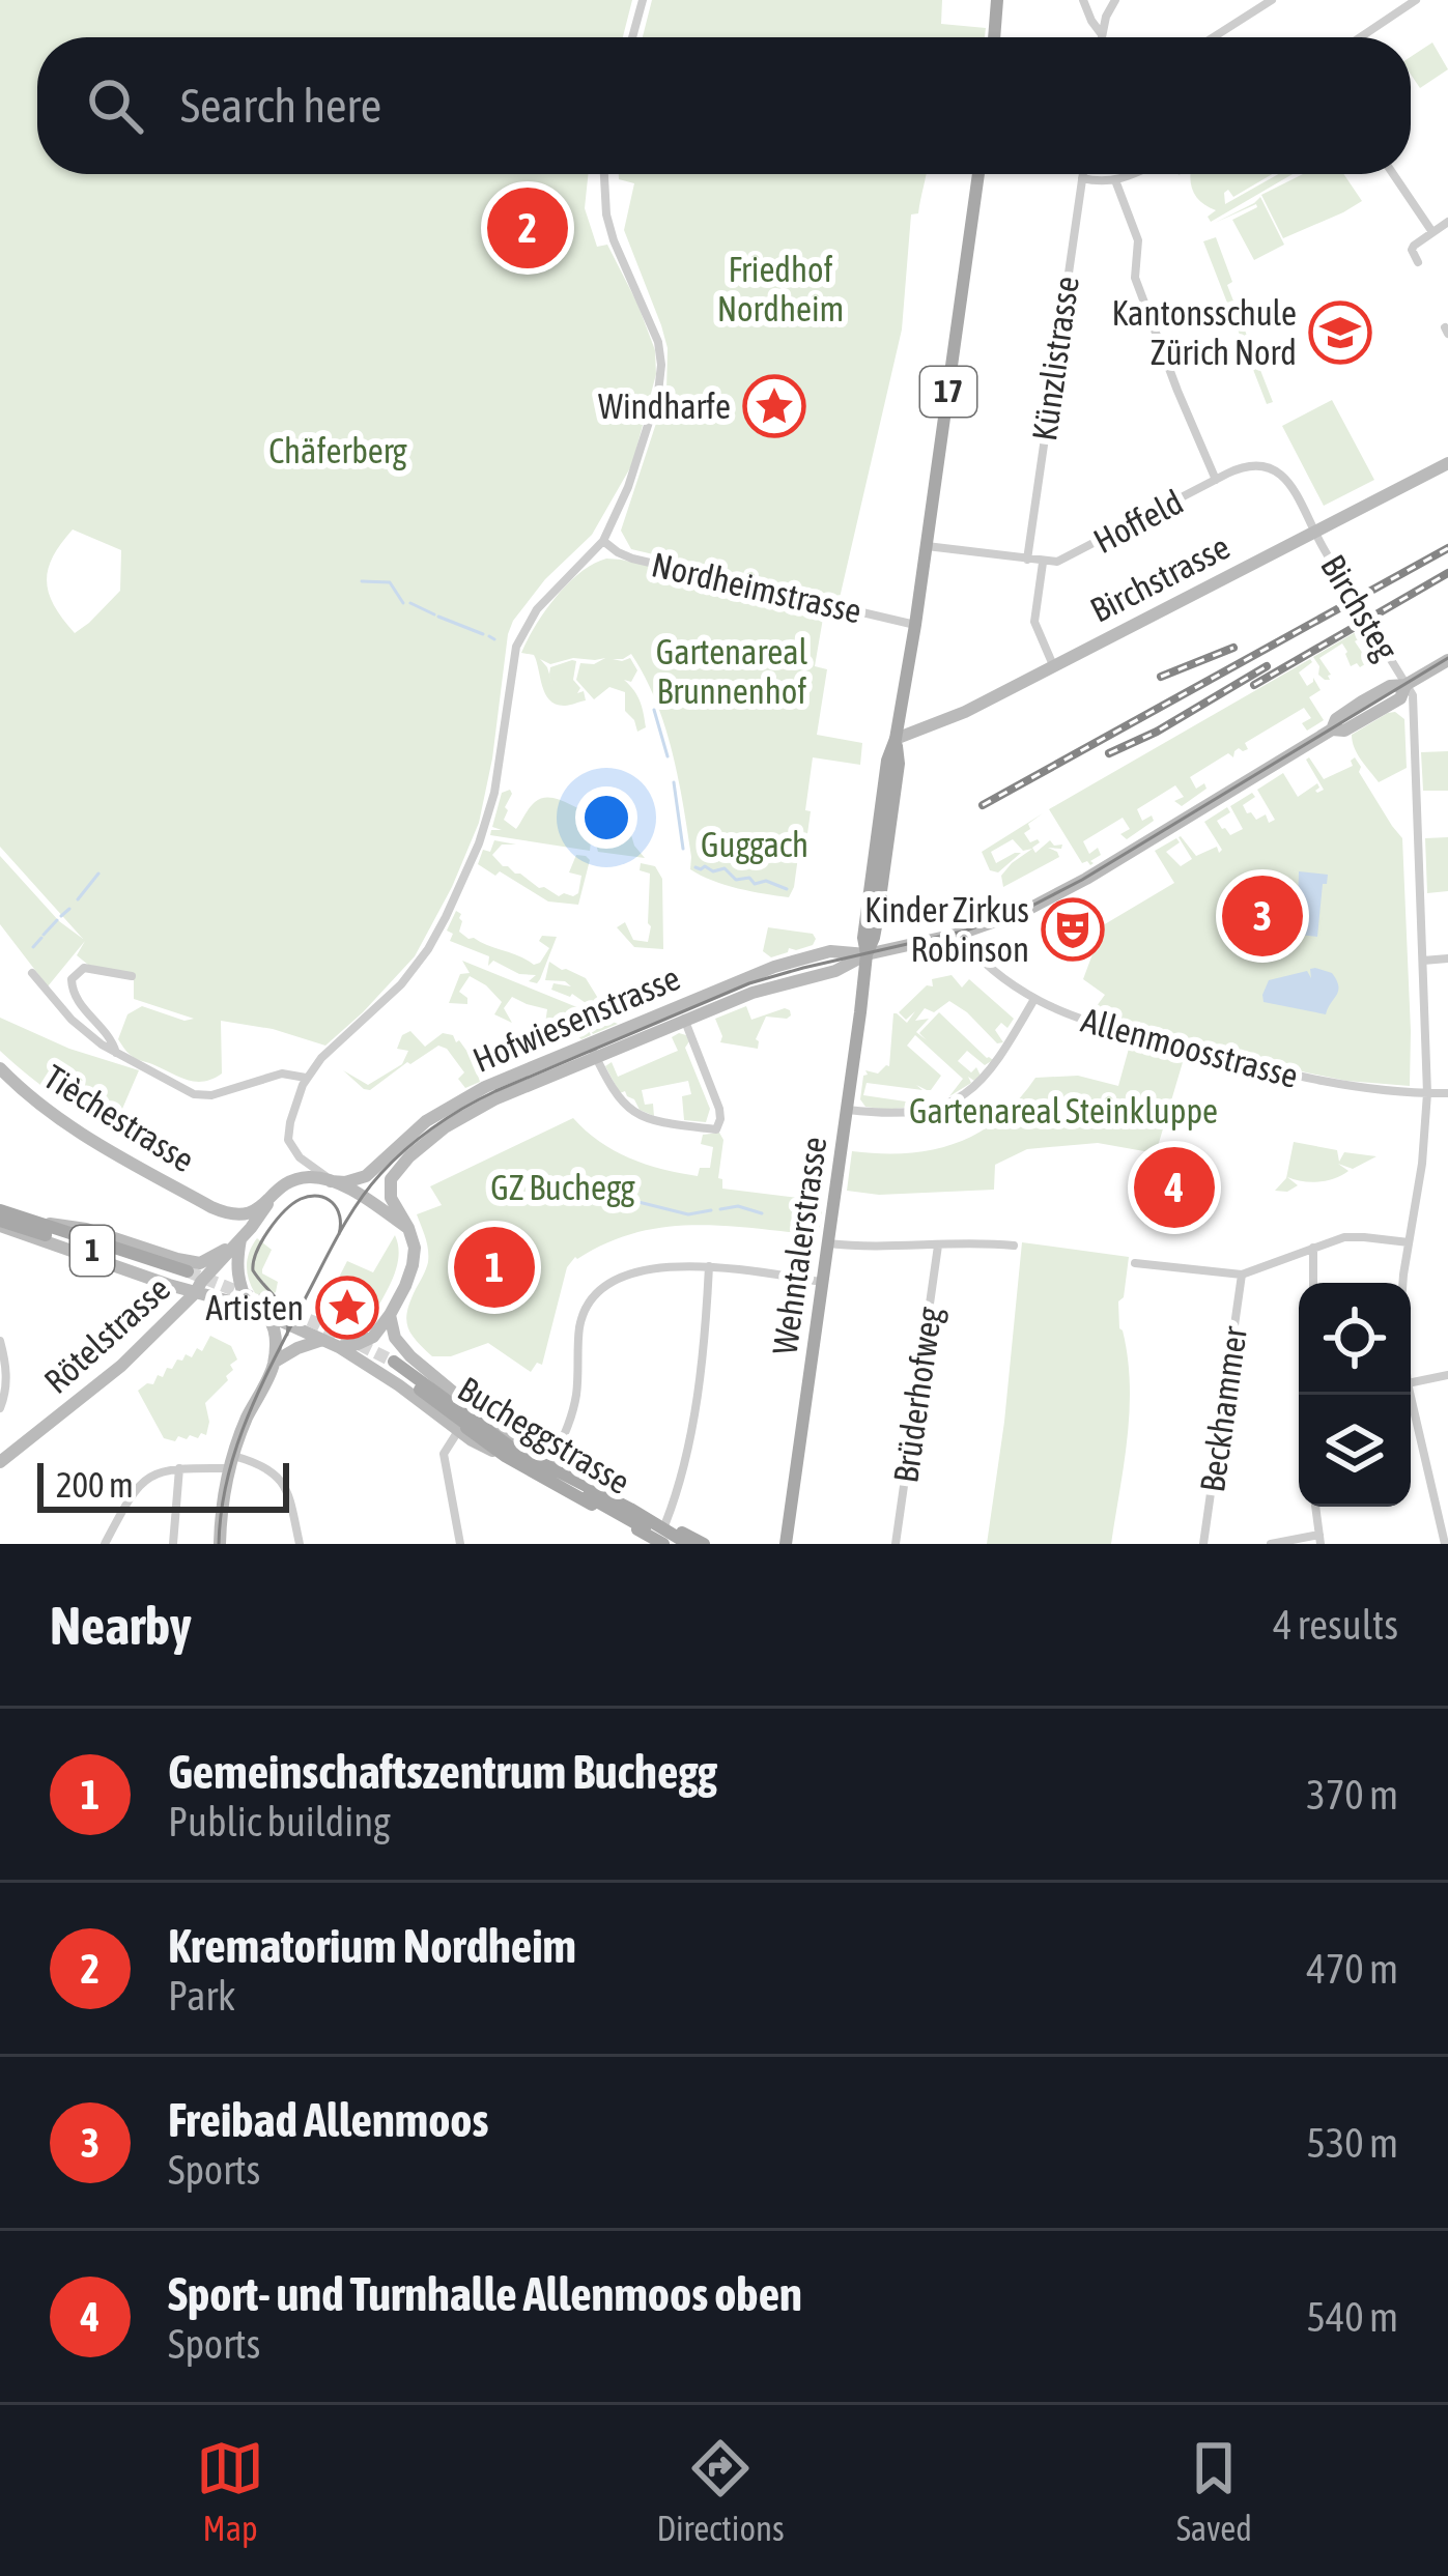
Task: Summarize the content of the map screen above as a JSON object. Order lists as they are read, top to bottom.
{
  "streets": {
    "main road": [
      "17",
      "Wehntalerstrasse",
      "1",
      "Bucheggstrasse"
    ],
    "street": [
      "Künzlistrasse",
      "Hoffeld",
      "Birchstrasse",
      "Nordheimstrasse",
      "Birchsteg",
      "Hofwiesenstrasse",
      "Allenmoosstrasse",
      "Tièchestrasse",
      "Rötelstrasse",
      "Brüderhofweg",
      "Beckhammer"
    ]
  },
  "crossings": [
    ["Hoffeld", "Birchstrasse"],
    ["Hoffeld", "Birchsteg"],
    ["Birchstrasse", "Birchsteg"],
    ["Birchstrasse", "Wehntalerstrasse"],
    ["Nordheimstrasse", "Wehntalerstrasse"],
    ["Birchsteg", "Hofwiesenstrasse"],
    ["Hofwiesenstrasse", "Allenmoosstrasse"],
    ["Hofwiesenstrasse", "Tièchestrasse"],
    ["Hofwiesenstrasse", "Wehntalerstrasse"],
    ["Hofwiesenstrasse", "Rötelstrasse"],
    ["Hofwiesenstrasse", "Bucheggstrasse"],
    ["Tièchestrasse", "Rötelstrasse"],
    ["Tièchestrasse", "Bucheggstrasse"],
    ["Rötelstrasse", "Bucheggstrasse"]
  ],
  "parks": [
    "Friedhof Nordheim",
    "Chäferberg",
    "Gartenareal Brunnenhof",
    "Guggach",
    "Gartenareal Steinkluppe",
    "GZ Buchegg"
  ],
  "places": {
    "school or university": ["Kantonsschule Zürich Nord"],
    "place": ["Windharfe", "Artisten"],
    "theatre": ["Kinder Zirkus Robinson"]
  },
  "scale_bar": "200 m",
  "page": {
    "search": "Search here",
    "pins": [
      "2",
      "3",
      "4",
      "1"
    ],
    "scale": "200 m",
    "heading": ["Nearby", "4 results"],
    "list": [
      {
        "mark": "1",
        "name": "Gemeinschaftszentrum Buchegg",
        "note": "Public building",
        "value": "370 m"
      },
      {
        "mark": "2",
        "name": "Krematorium Nordheim",
        "note": "Park",
        "value": "470 m"
      },
      {
        "mark": "3",
        "name": "Freibad Allenmoos",
        "note": "Sports",
        "value": "530 m"
      },
      {
        "mark": "4",
        "name": "Sport- und Turnhalle Allenmoos oben",
        "note": "Sports",
        "value": "540 m"
      }
    ],
    "nav": ["Map", "Directions", "Saved"]
  }
}
